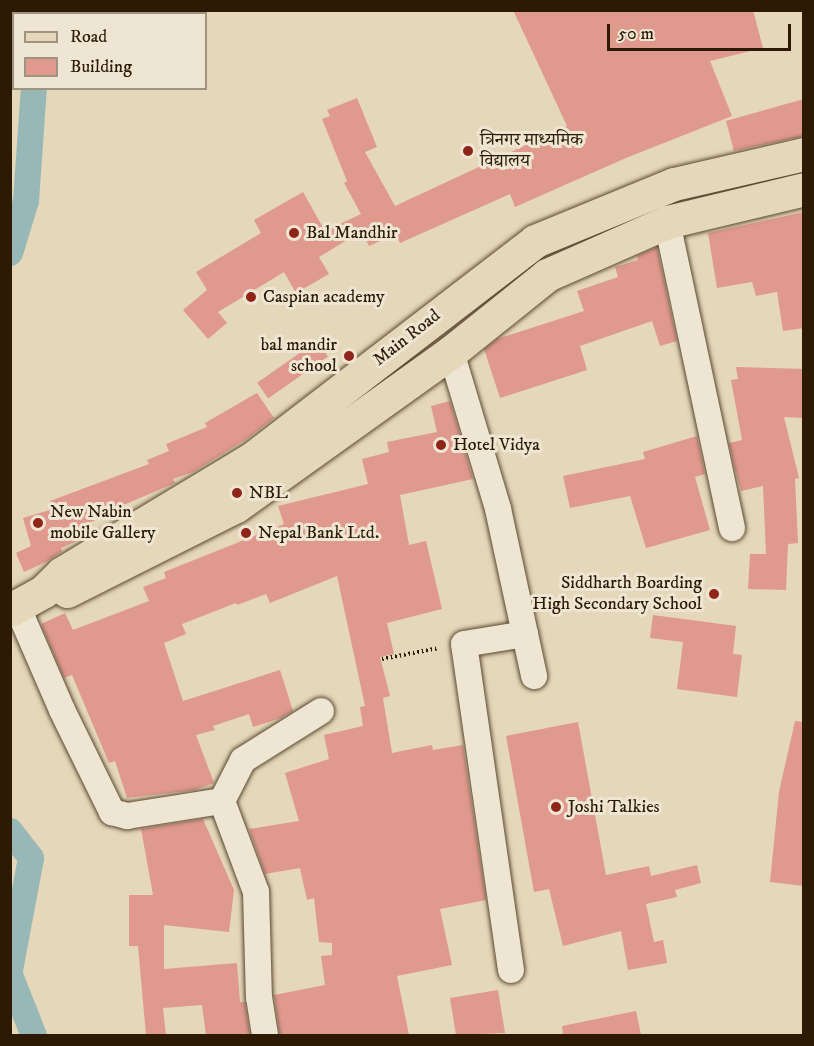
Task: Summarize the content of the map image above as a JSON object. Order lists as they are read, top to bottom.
{
  "streets": {
    "main road": ["Main Road"]
  },
  "places": [
    "त्रिनगर माध्यमिक विद्यालय",
    "Bal Mandhir",
    "Caspian academy",
    "bal mandir school",
    "Hotel Vidya",
    "NBL",
    "New Nabin mobile Gallery",
    "Nepal Bank Ltd.",
    "Siddharth Boarding High Secondary School",
    "Joshi Talkies"
  ],
  "legend": ["Road", "Building"],
  "scale_bar": "50 m"
}
